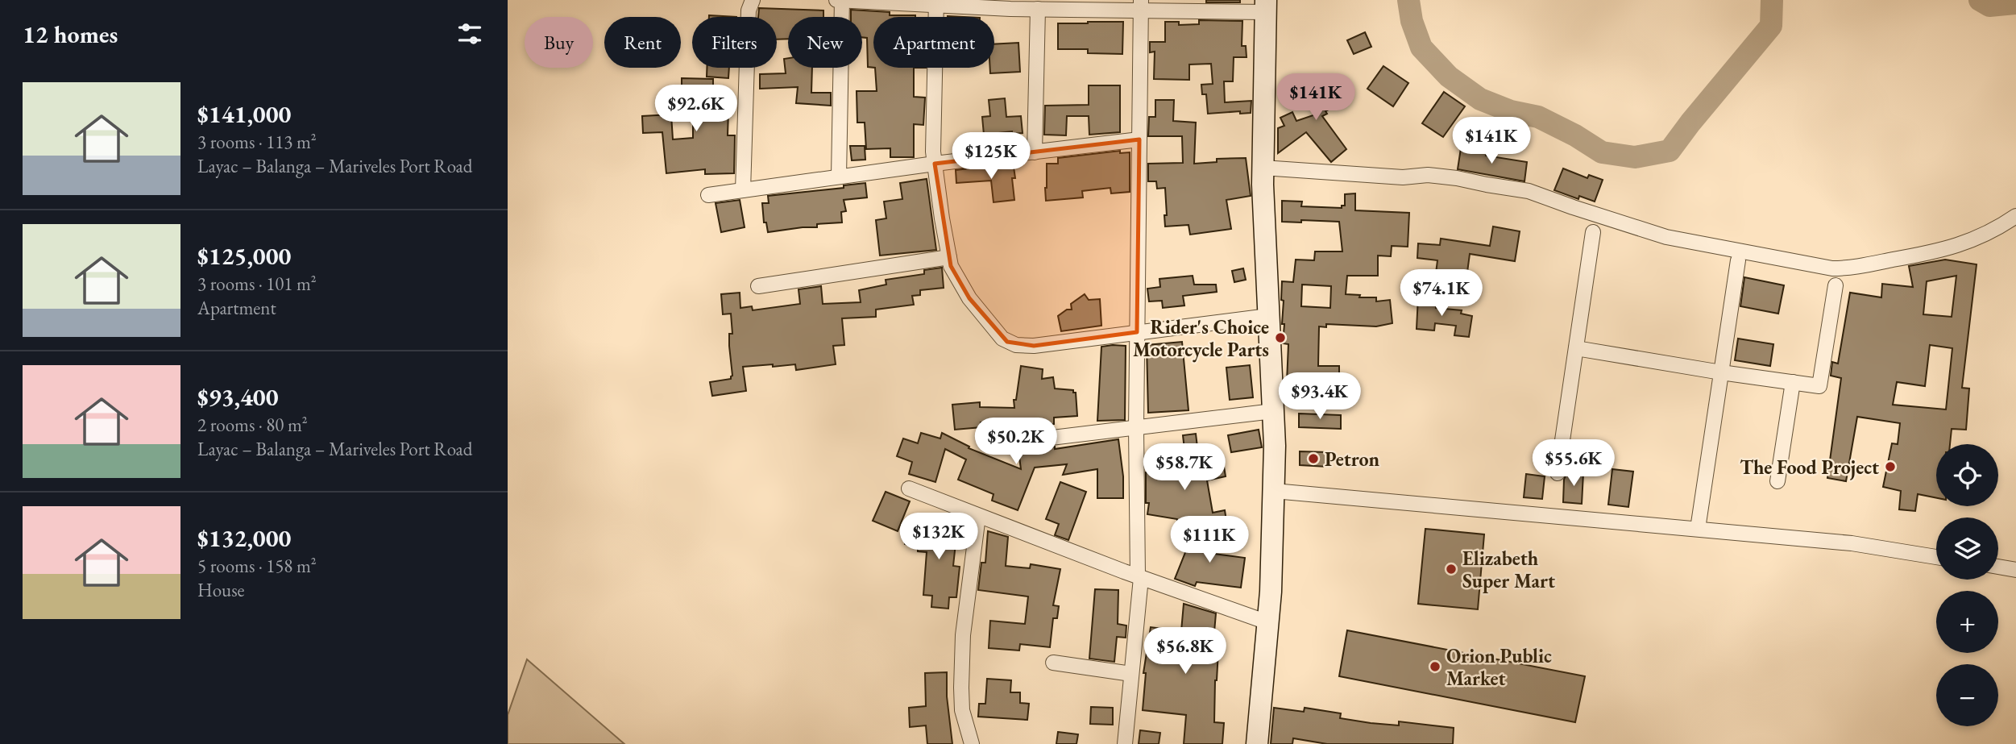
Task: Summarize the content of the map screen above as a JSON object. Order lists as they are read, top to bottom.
{
  "places": [
    "Rider's Choice Motorcycle Parts",
    "Petron",
    "The Food Project",
    "Elizabeth Super Mart",
    "Orion Public Market"
  ],
  "page": {
    "heading": "12 homes",
    "chip": [
      "Buy",
      "Rent",
      "Filters",
      "New",
      "Apartment"
    ],
    "list": [
      {
        "name": "$141,000",
        "note": "3 rooms · 113 m² · Layac – Balanga – Mariveles Port Road"
      },
      {
        "name": "$125,000",
        "note": "3 rooms · 101 m² · Apartment"
      },
      {
        "name": "$93,400",
        "note": "2 rooms · 80 m² · Layac – Balanga – Mariveles Port Road"
      },
      {
        "name": "$132,000",
        "note": "5 rooms · 158 m² · House"
      }
    ],
    "price": [
      "$141K",
      "$92.6K",
      "$141K",
      "$125K",
      "$74.1K",
      "$93.4K",
      "$50.2K",
      "$55.6K",
      "$58.7K",
      "$132K",
      "$111K",
      "$56.8K"
    ],
    "map_buttons": ["+", "−"]
  }
}
